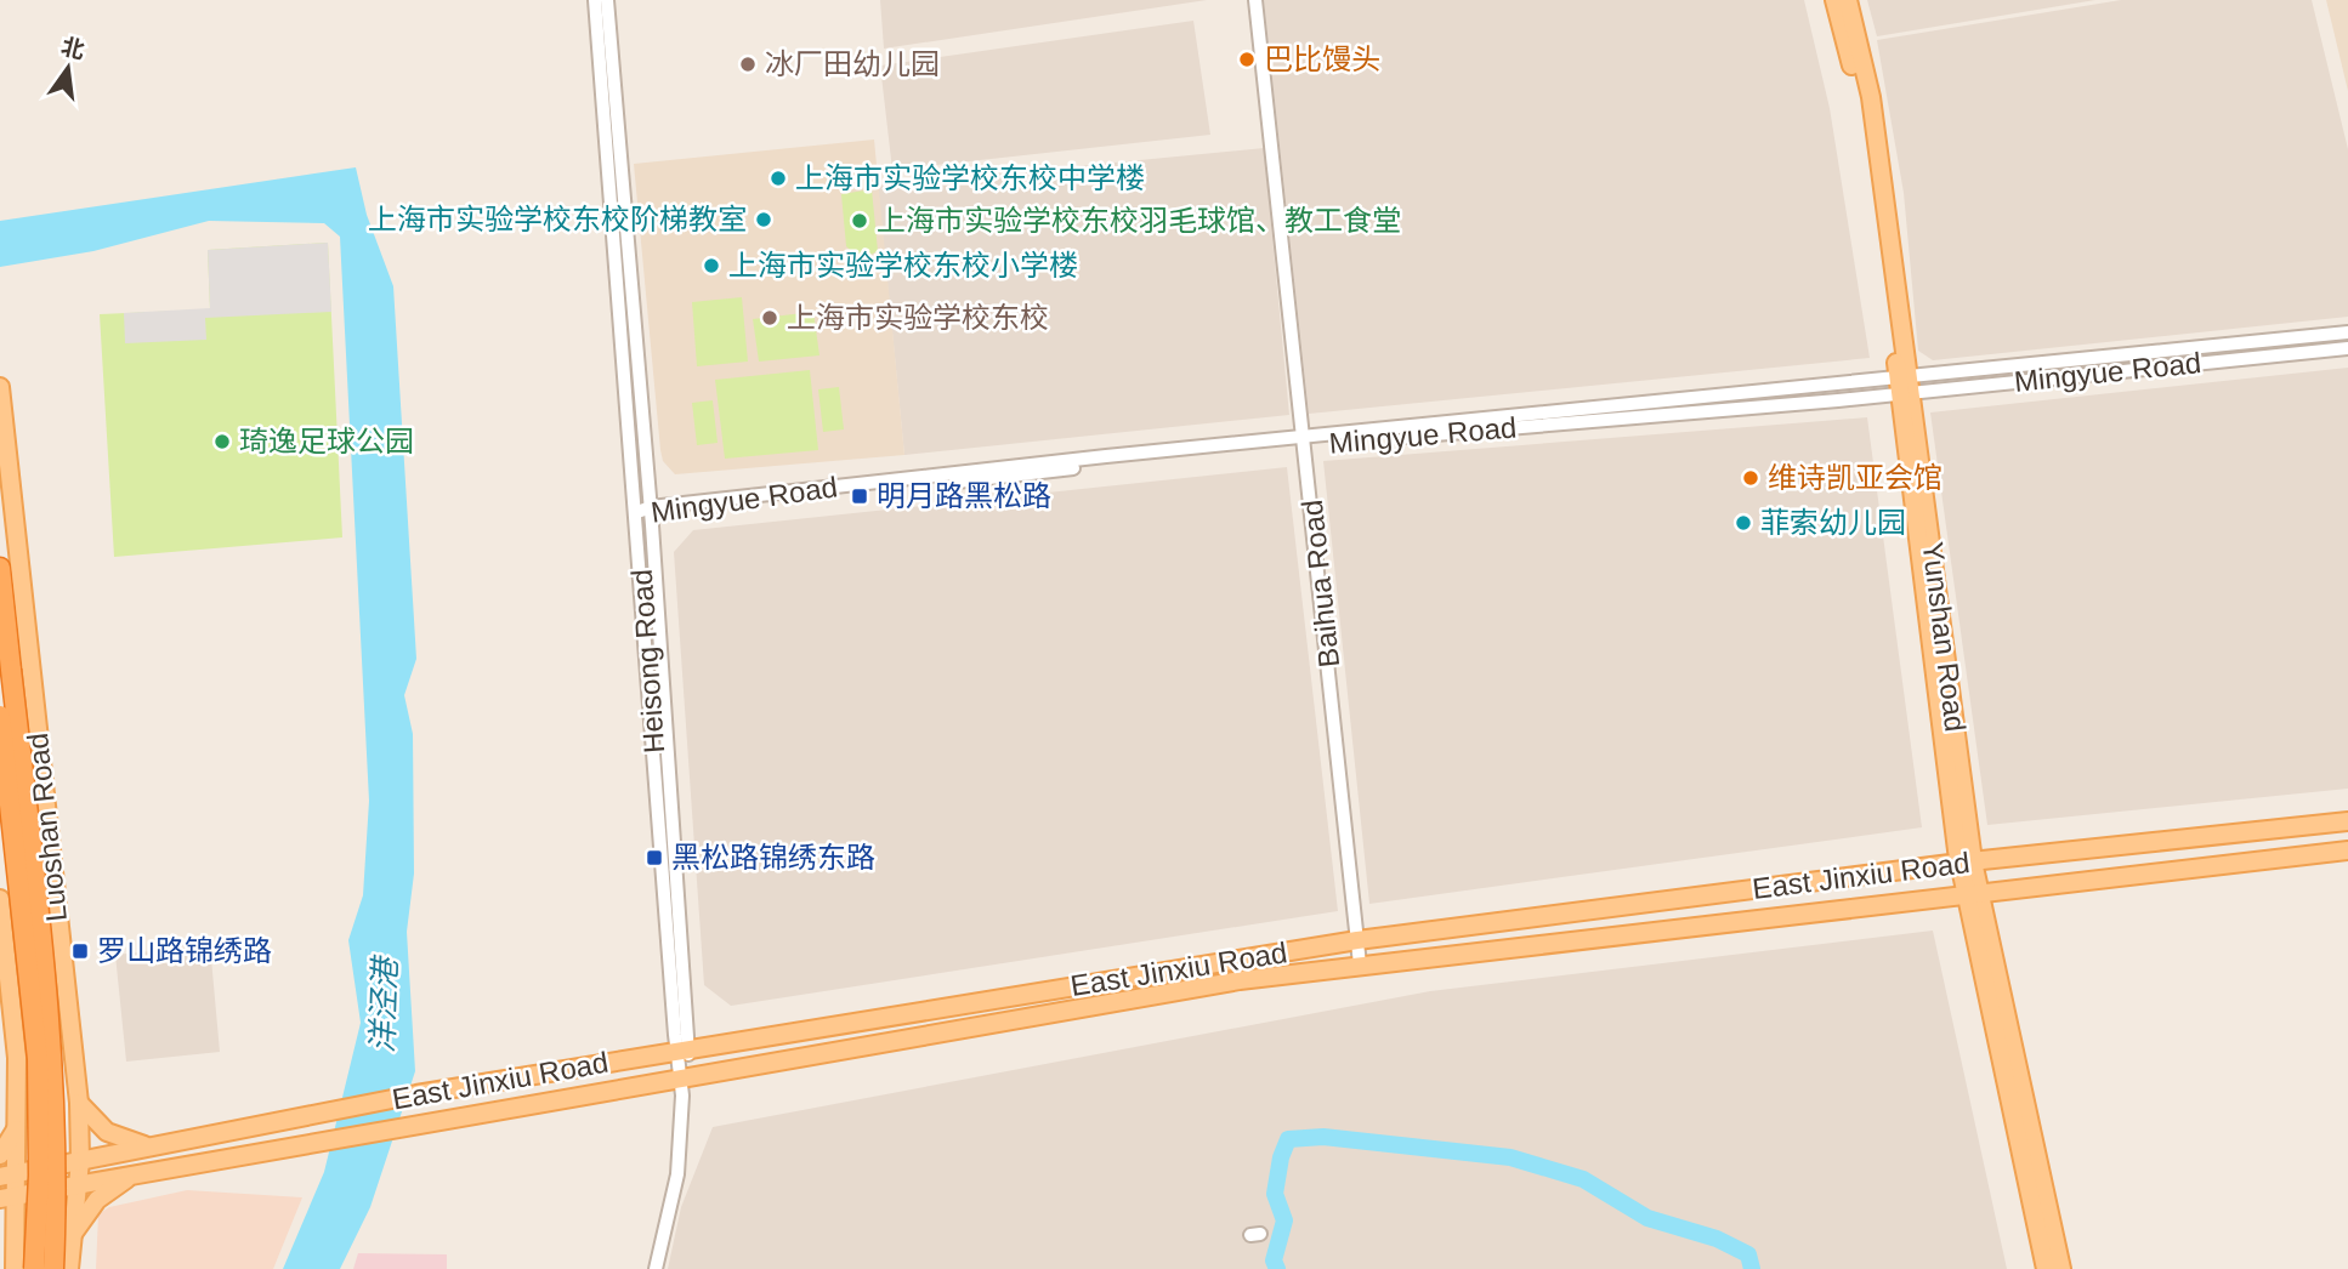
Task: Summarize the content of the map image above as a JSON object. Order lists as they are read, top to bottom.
{
  "streets": {
    "main road": ["Yunshan Road", "Luoshan Road", "East Jinxiu Road"],
    "street": ["Mingyue Road", "Baihua Road"]
  },
  "crossings": [
    ["Mingyue Road", "Baihua Road"],
    ["Mingyue Road", "Yunshan Road"],
    ["Baihua Road", "East Jinxiu Road"],
    ["Yunshan Road", "East Jinxiu Road"],
    ["Luoshan Road", "East Jinxiu Road"]
  ],
  "water": ["洋泾港"],
  "places": {
    "other": [
      "巴比馒头",
      "冰厂田幼儿园",
      "上海市实验学校东校中学楼",
      "上海市实验学校东校阶梯教室",
      "上海市实验学校东校羽毛球馆、教工食堂",
      "上海市实验学校东校小学楼",
      "上海市实验学校东校",
      "琦逸足球公园",
      "维诗凯亚会馆",
      "菲索幼儿园"
    ],
    "transit": ["明月路黑松路", "黑松路锦绣东路", "罗山路锦绣路"]
  },
  "north": "top"
}
